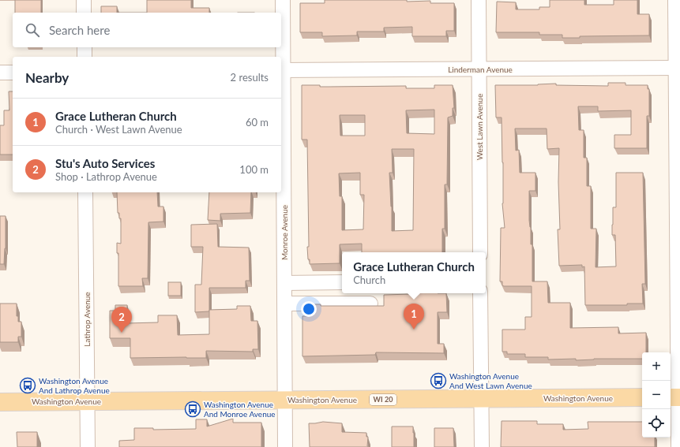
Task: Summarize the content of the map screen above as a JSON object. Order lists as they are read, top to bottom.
{
  "streets": {
    "main road": ["Washington Avenue", "WI 20"],
    "street": [
      "Linderman Avenue",
      "West Lawn Avenue",
      "Monroe Avenue",
      "Lathrop Avenue"
    ]
  },
  "crossings": [
    ["Linderman Avenue", "West Lawn Avenue"],
    ["Linderman Avenue", "Monroe Avenue"],
    ["Monroe Avenue", "Washington Avenue"],
    ["Lathrop Avenue", "Washington Avenue"]
  ],
  "places": {
    "bus stop": ["Washington Avenue And West Lawn Avenue", "Washington Avenue And Lathrop Avenue", "Washington Avenue And Monroe Avenue"]
  },
  "page": {
    "search": "Search here",
    "heading": ["Nearby", "2 results"],
    "list": [
      {
        "mark": "1",
        "name": "Grace Lutheran Church",
        "note": "Church · West Lawn Avenue",
        "value": "60 m"
      },
      {
        "mark": "2",
        "name": "Stu's Auto Services",
        "note": "Shop · Lathrop Avenue",
        "value": "100 m"
      }
    ],
    "popup": ["Grace Lutheran Church", "Church"],
    "pins": ["1", "2"],
    "map_buttons": ["+", "−"]
  }
}
